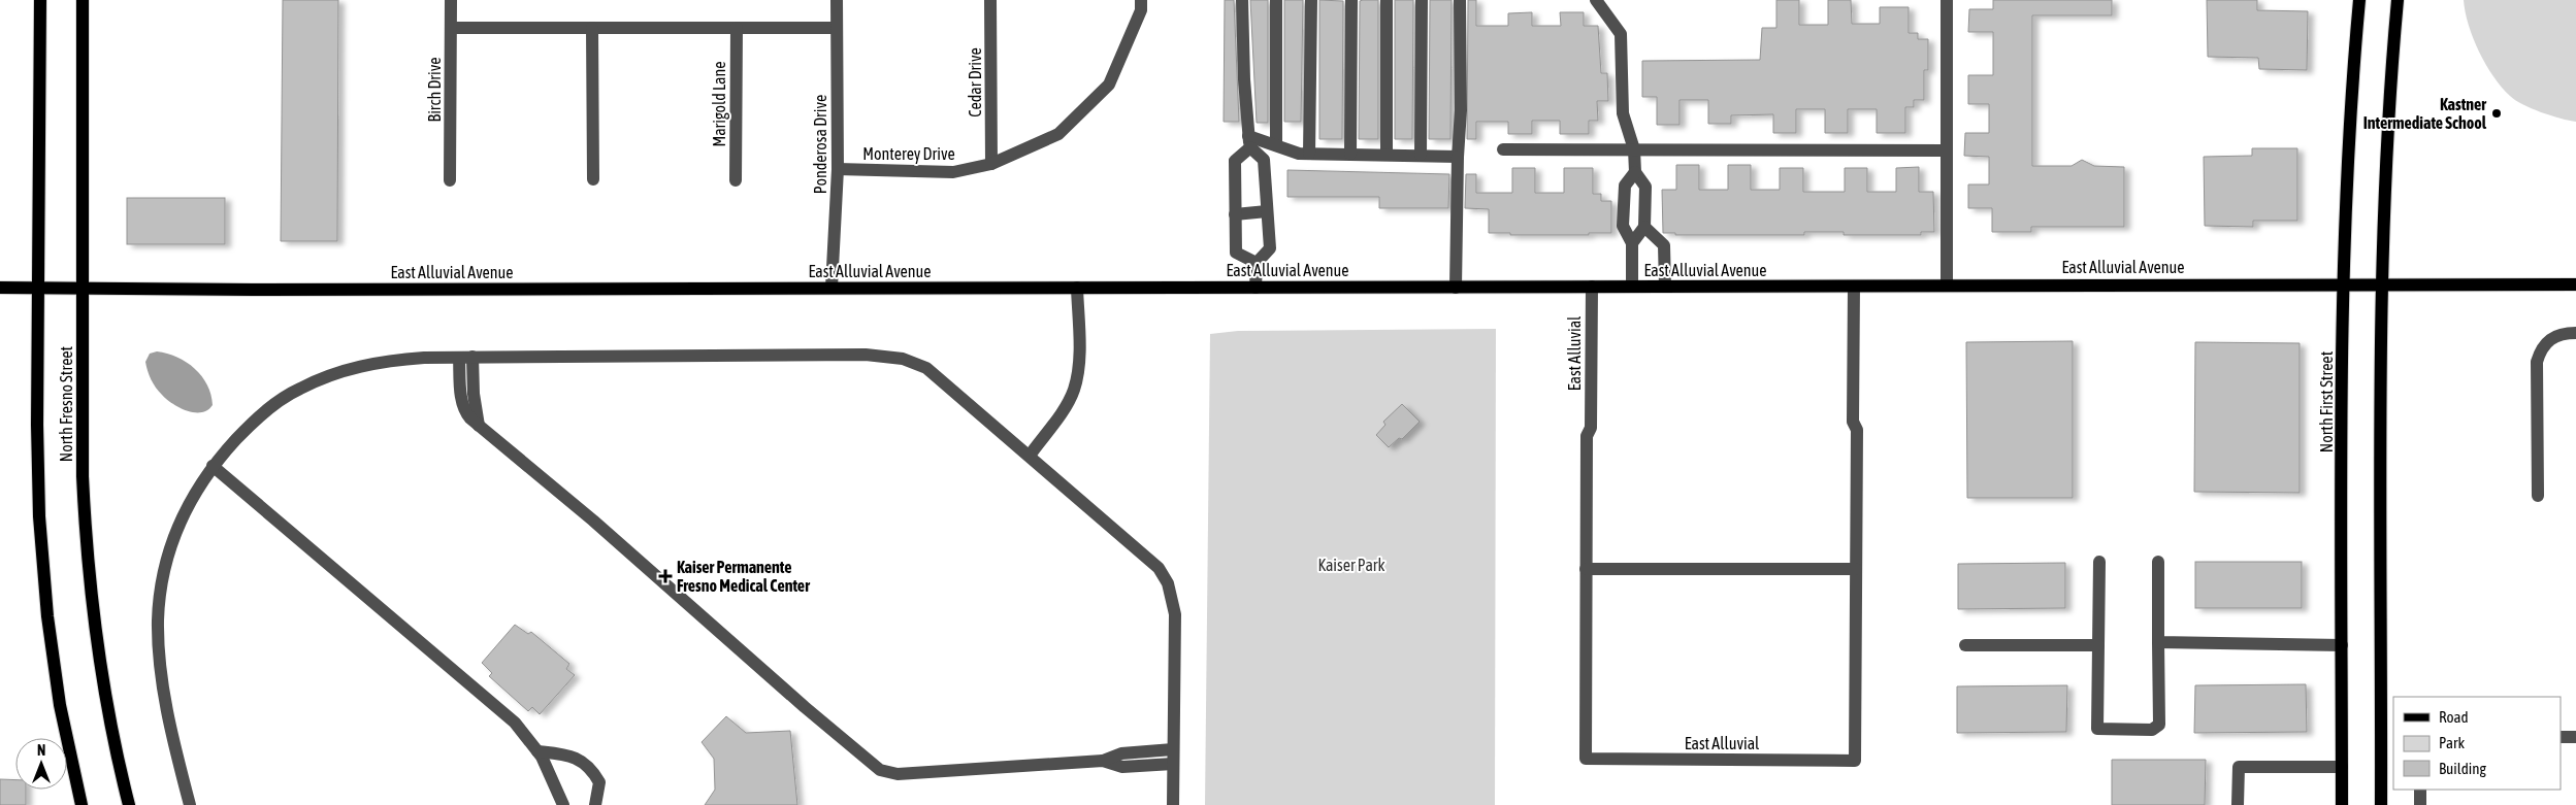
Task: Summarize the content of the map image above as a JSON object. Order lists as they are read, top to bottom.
{
  "streets": {
    "main road": ["East Alluvial Avenue", "North First Street", "North Fresno Street"],
    "street": [
      "Cedar Drive",
      "Birch Drive",
      "Marigold Lane",
      "Ponderosa Drive",
      "Monterey Drive",
      "East Alluvial"
    ]
  },
  "crossings": [
    ["Cedar Drive", "Monterey Drive"],
    ["Ponderosa Drive", "Monterey Drive"],
    ["Ponderosa Drive", "East Alluvial Avenue"],
    ["East Alluvial Avenue", "East Alluvial"],
    ["East Alluvial Avenue", "North First Street"],
    ["East Alluvial Avenue", "North Fresno Street"]
  ],
  "parks": ["Kaiser Park"],
  "places": {
    "other": ["Kastner Intermediate School"],
    "health": ["Kaiser Permanente Fresno Medical Center"]
  },
  "legend": ["Road", "Park", "Building"],
  "north": "top"
}
